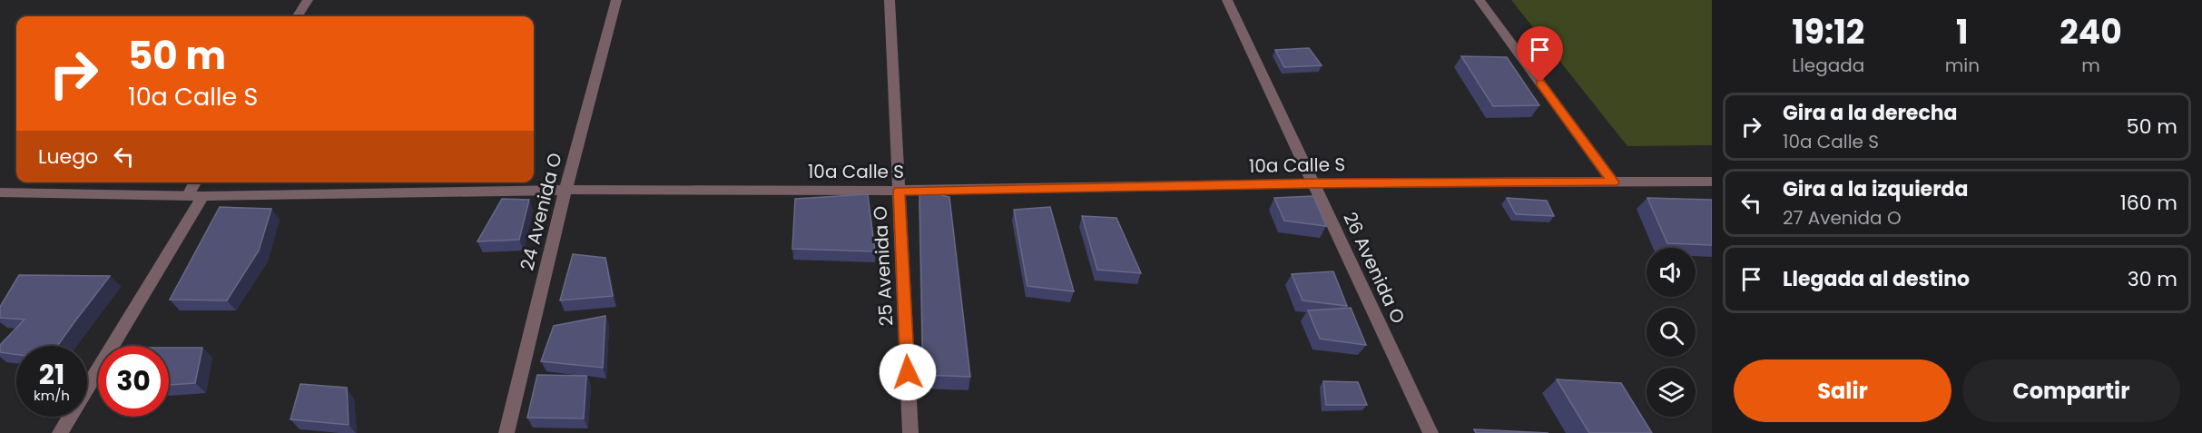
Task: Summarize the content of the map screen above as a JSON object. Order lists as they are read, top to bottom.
{
  "streets": {
    "street": [
      "10a Calle S",
      "24 Avenida O",
      "25 Avenida O",
      "26 Avenida O"
    ]
  },
  "crossings": [
    ["10a Calle S", "24 Avenida O"],
    ["10a Calle S", "25 Avenida O"],
    ["10a Calle S", "26 Avenida O"]
  ],
  "page": {
    "eta": [
      "19:12",
      "Llegada",
      "1",
      "min",
      "240",
      "m"
    ],
    "turn": ["50 m", "10a Calle S"],
    "list": [
      {
        "name": "Gira a la derecha",
        "note": "10a Calle S",
        "value": "50 m"
      },
      {
        "name": "Gira a la izquierda",
        "note": "27 Avenida O",
        "value": "160 m"
      },
      {
        "name": "Llegada al destino",
        "value": "30 m"
      }
    ],
    "then": "Luego",
    "speed": "21 km/h",
    "limit": "30",
    "buttons": ["Salir", "Compartir"]
  }
}
